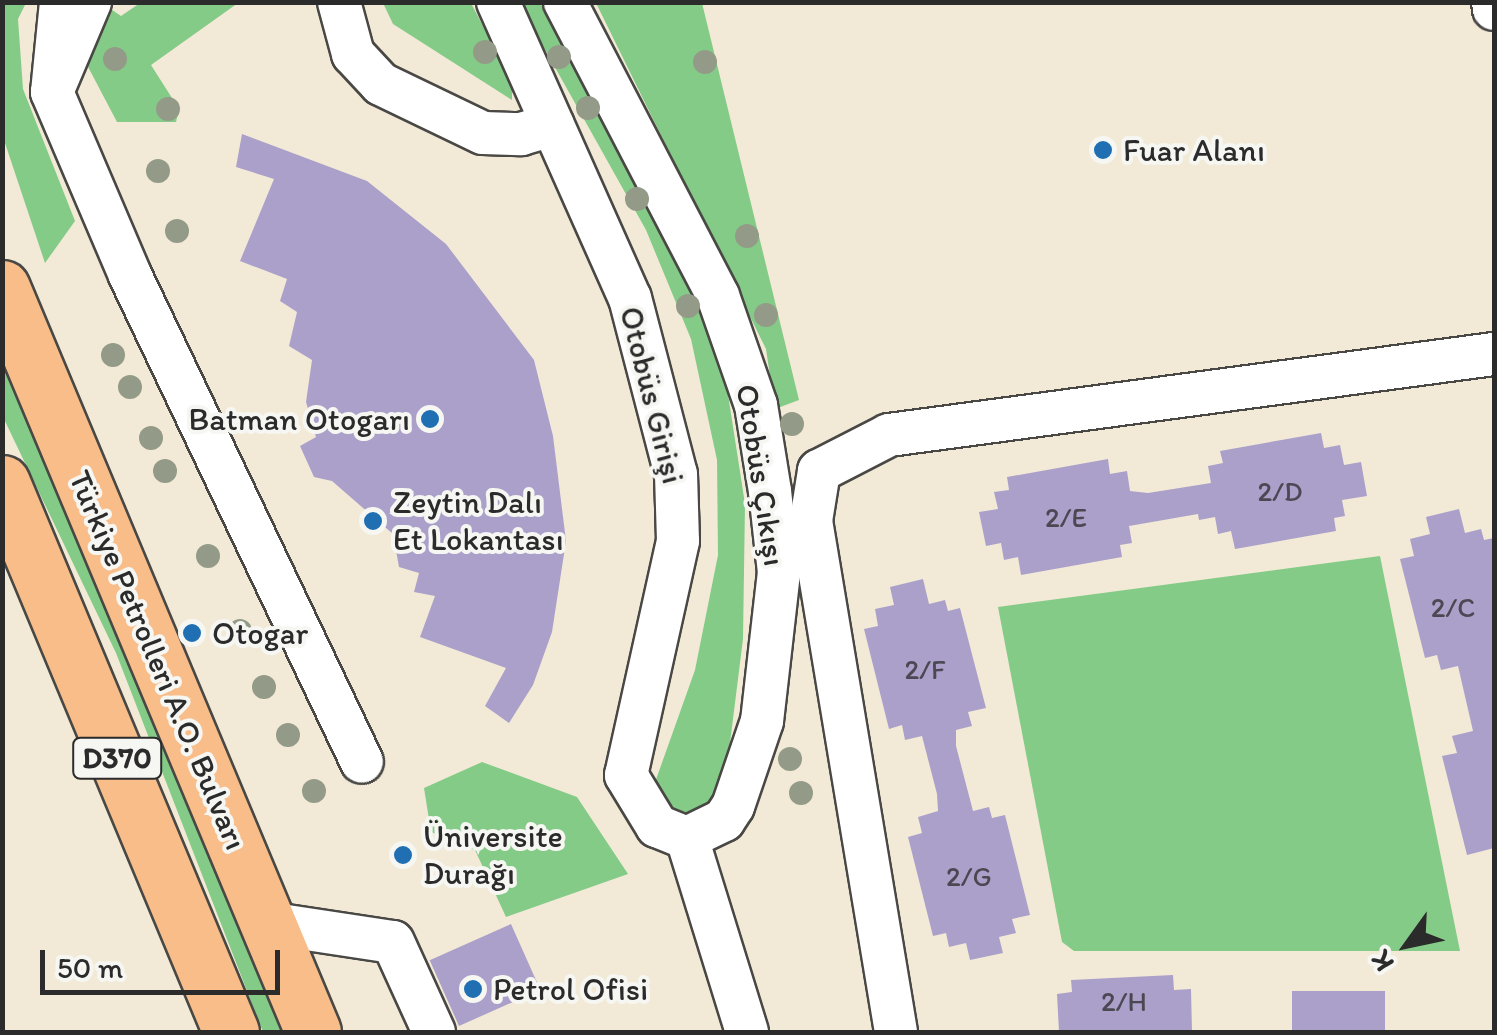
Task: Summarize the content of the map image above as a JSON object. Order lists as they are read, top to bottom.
{
  "streets": {
    "highway": ["Türkiye Petrolleri A.O. Bulvarı", "D370"],
    "street": ["Otobüs Girişi", "Otobüs Çıkışı"]
  },
  "crossings": [
    ["Otobüs Girişi", "Otobüs Çıkışı"]
  ],
  "places": [
    "Fuar Alanı",
    "Batman Otogarı",
    "Zeytin Dalı Et Lokantası",
    "Otogar",
    "Üniversite Durağı",
    "Petrol Ofisi"
  ],
  "house_numbers": [
    "2/D",
    "2/E",
    "2/C",
    "2/F",
    "2/G",
    "2/H"
  ],
  "scale_bar": "50 m",
  "north": "bottom left"
}
